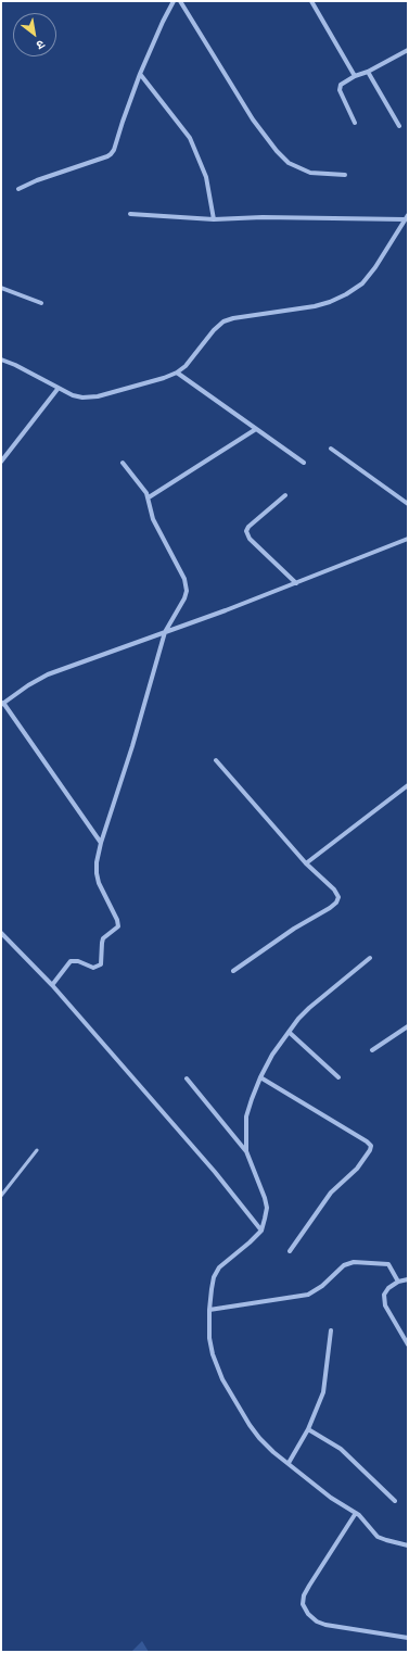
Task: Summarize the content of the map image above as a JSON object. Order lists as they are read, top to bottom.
{
  "north": "bottom right"
}
